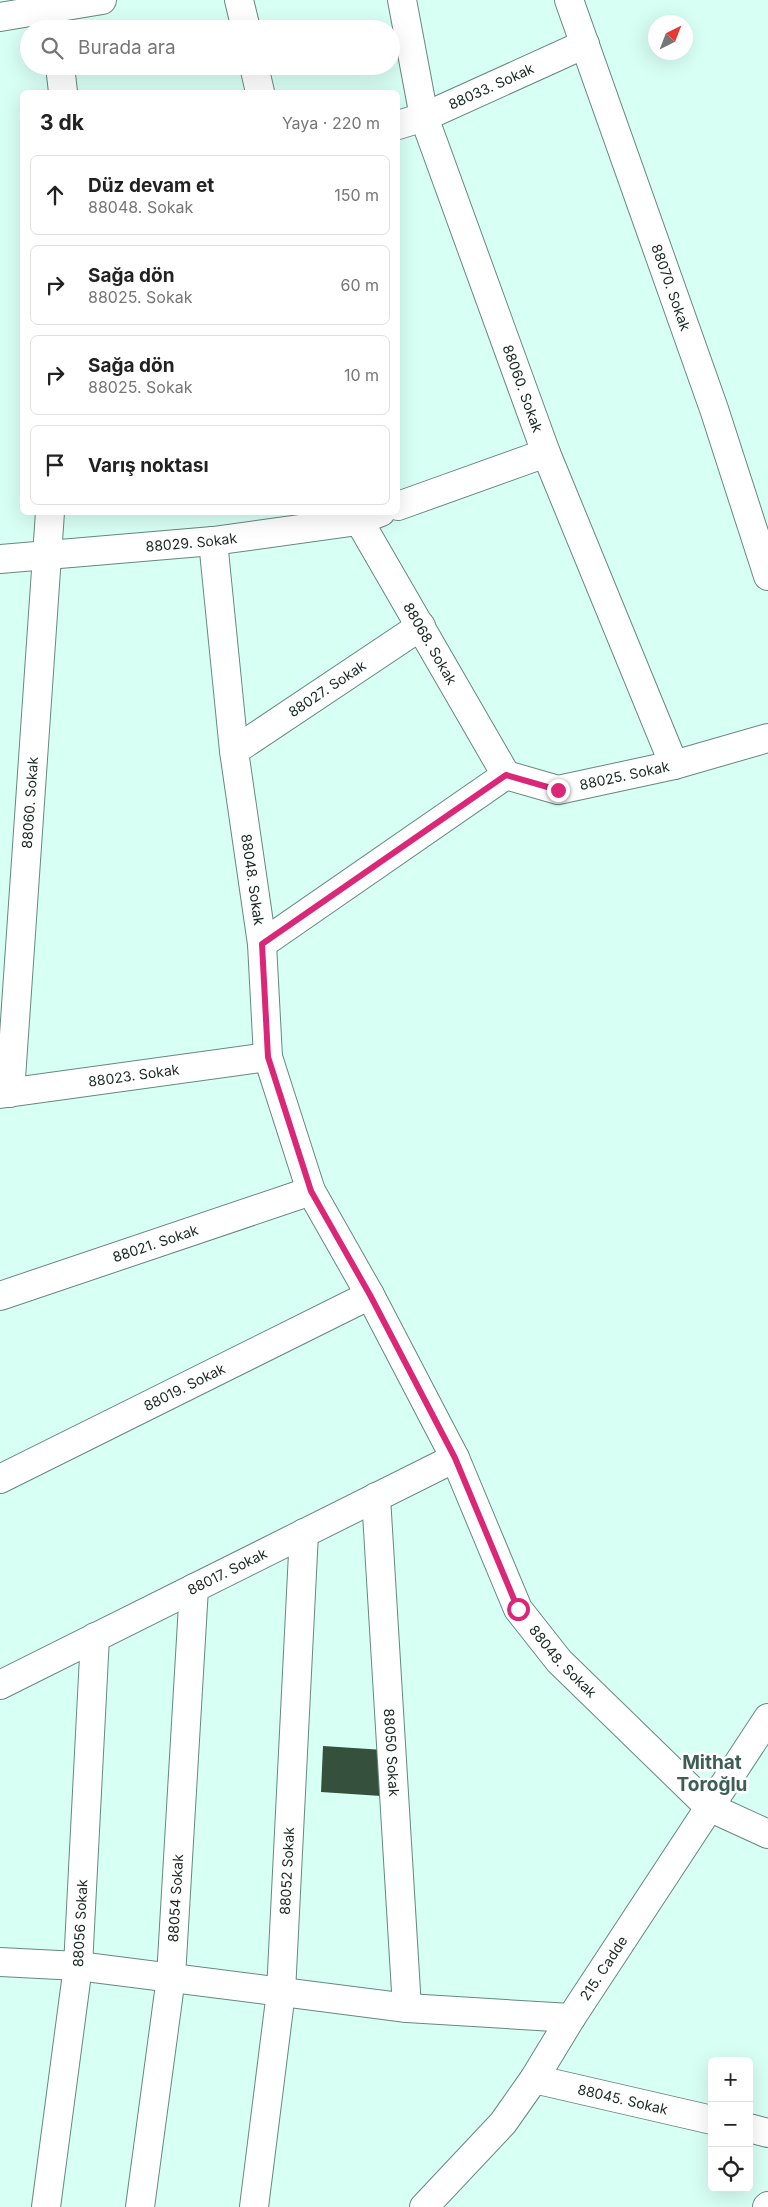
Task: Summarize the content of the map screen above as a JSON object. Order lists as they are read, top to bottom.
{
  "streets": {
    "street": [
      "88033. Sokak",
      "88070. Sokak",
      "88060. Sokak",
      "88029. Sokak",
      "88068. Sokak",
      "88027. Sokak",
      "88025. Sokak",
      "88048. Sokak",
      "88023. Sokak",
      "88021. Sokak",
      "88019. Sokak",
      "88017. Sokak",
      "88050 Sokak",
      "88052 Sokak",
      "88054 Sokak",
      "88056 Sokak",
      "215. Cadde",
      "88045. Sokak"
    ]
  },
  "crossings": [
    ["88033. Sokak", "88070. Sokak"],
    ["88033. Sokak", "88060. Sokak"],
    ["88060. Sokak", "88029. Sokak"],
    ["88060. Sokak", "88025. Sokak"],
    ["88060. Sokak", "88023. Sokak"],
    ["88029. Sokak", "88068. Sokak"],
    ["88029. Sokak", "88048. Sokak"],
    ["88068. Sokak", "88027. Sokak"],
    ["88068. Sokak", "88025. Sokak"],
    ["88027. Sokak", "88048. Sokak"],
    ["88048. Sokak", "88023. Sokak"],
    ["88048. Sokak", "88021. Sokak"],
    ["88048. Sokak", "88019. Sokak"],
    ["88048. Sokak", "88017. Sokak"],
    ["88048. Sokak", "215. Cadde"],
    ["88017. Sokak", "88050 Sokak"],
    ["88017. Sokak", "88052 Sokak"],
    ["88017. Sokak", "88054 Sokak"],
    ["88017. Sokak", "88056 Sokak"],
    ["215. Cadde", "88045. Sokak"]
  ],
  "districts": ["Mithat Toroğlu"],
  "north": "top right",
  "page": {
    "search": "Burada ara",
    "heading": ["3 dk", "Yaya · 220 m"],
    "list": [
      ["Düz devam et", "88048. Sokak", "150 m"],
      ["Sağa dön", "88025. Sokak", "60 m"],
      ["Sağa dön", "88025. Sokak", "10 m"],
      "Varış noktası"
    ],
    "map_buttons": ["+", "−"]
  }
}
